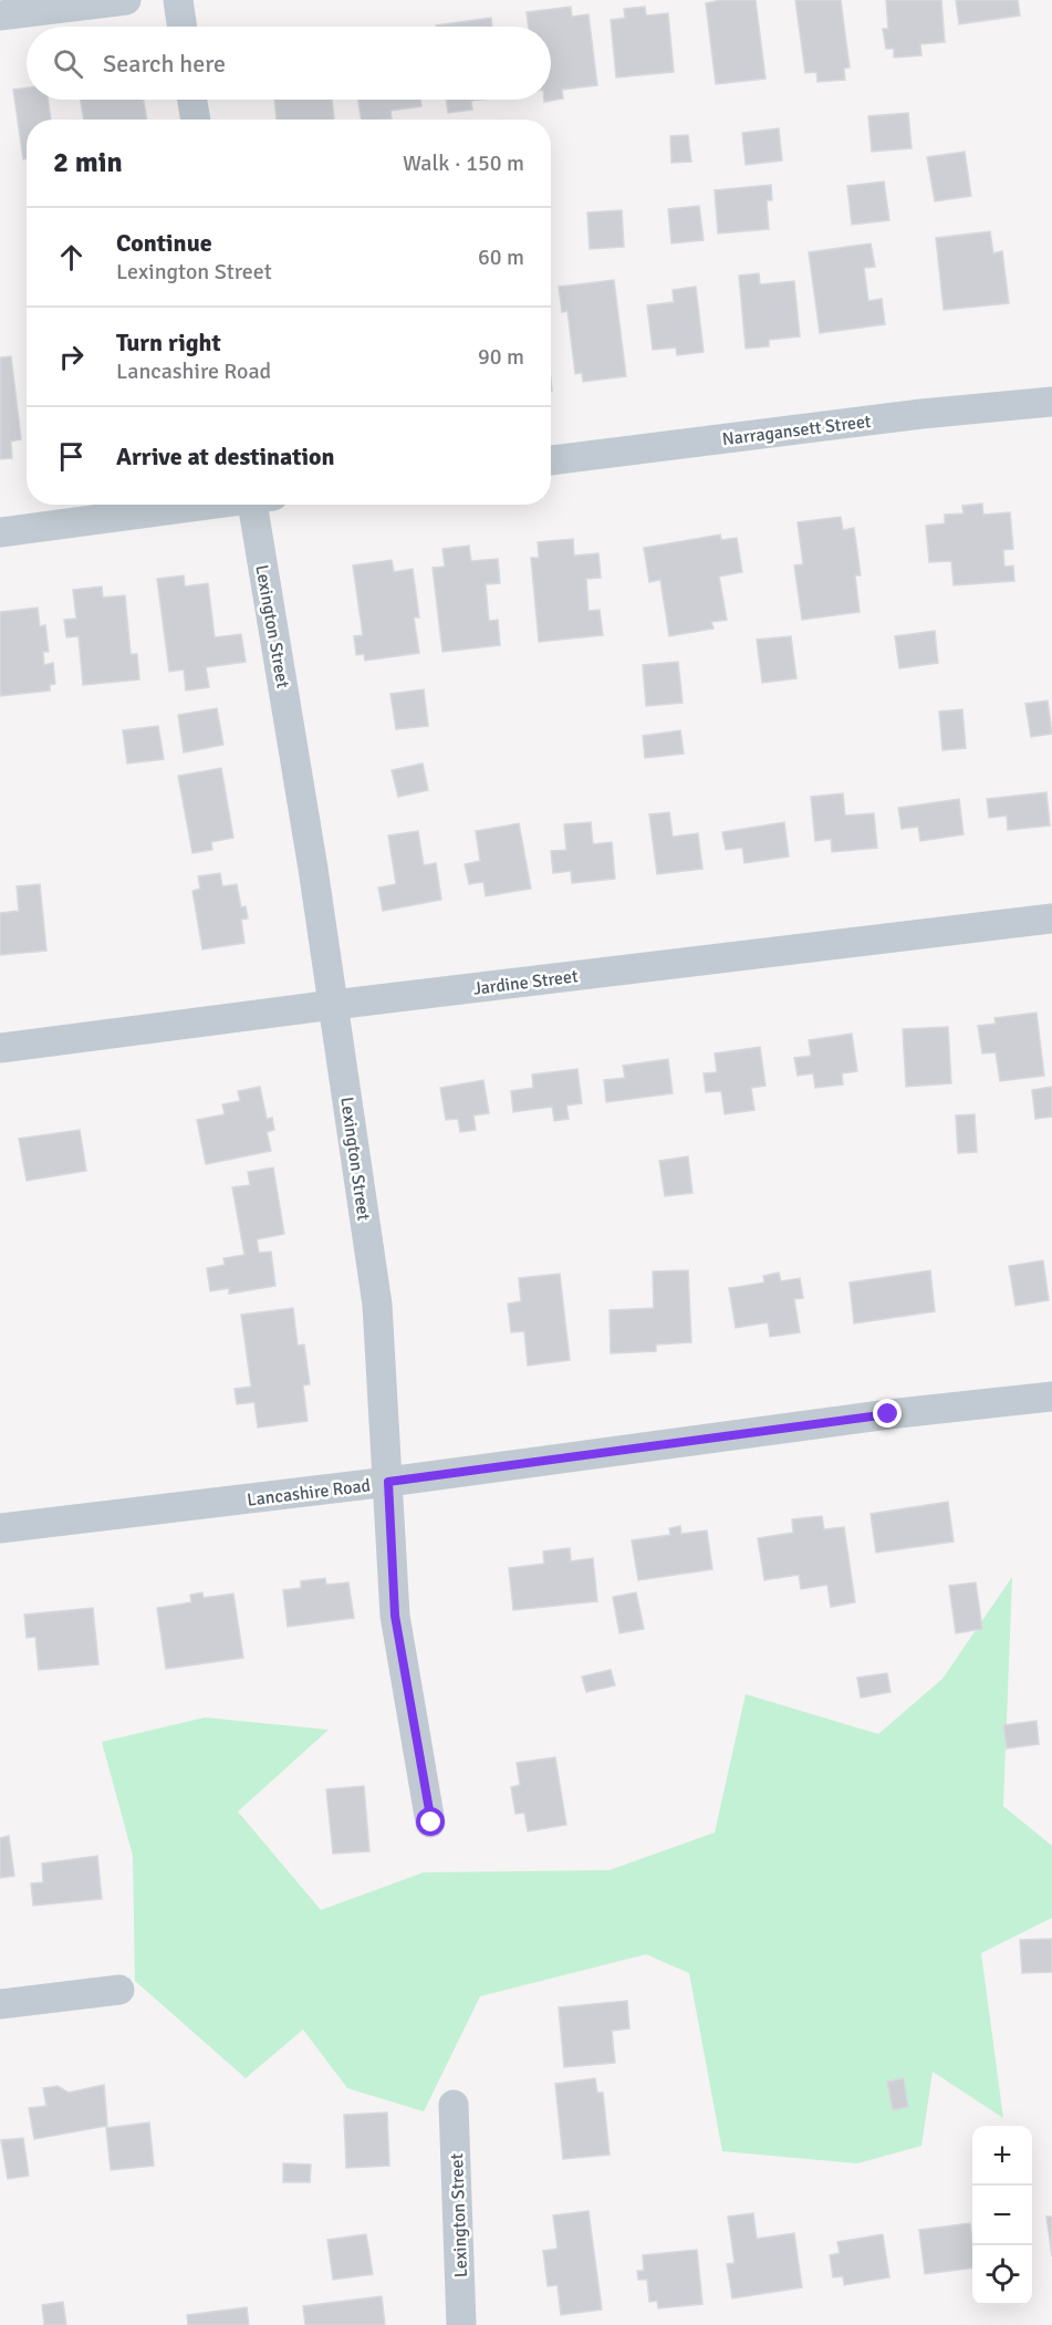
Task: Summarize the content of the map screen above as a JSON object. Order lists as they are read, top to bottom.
{
  "streets": {
    "street": [
      "Narragansett Street",
      "Lexington Street",
      "Jardine Street",
      "Lancashire Road"
    ]
  },
  "crossings": [
    ["Lexington Street", "Jardine Street"],
    ["Lexington Street", "Lancashire Road"]
  ],
  "page": {
    "search": "Search here",
    "heading": ["2 min", "Walk · 150 m"],
    "list": [
      ["Continue", "Lexington Street", "60 m"],
      ["Turn right", "Lancashire Road", "90 m"],
      "Arrive at destination"
    ],
    "map_buttons": ["+", "−"]
  }
}
